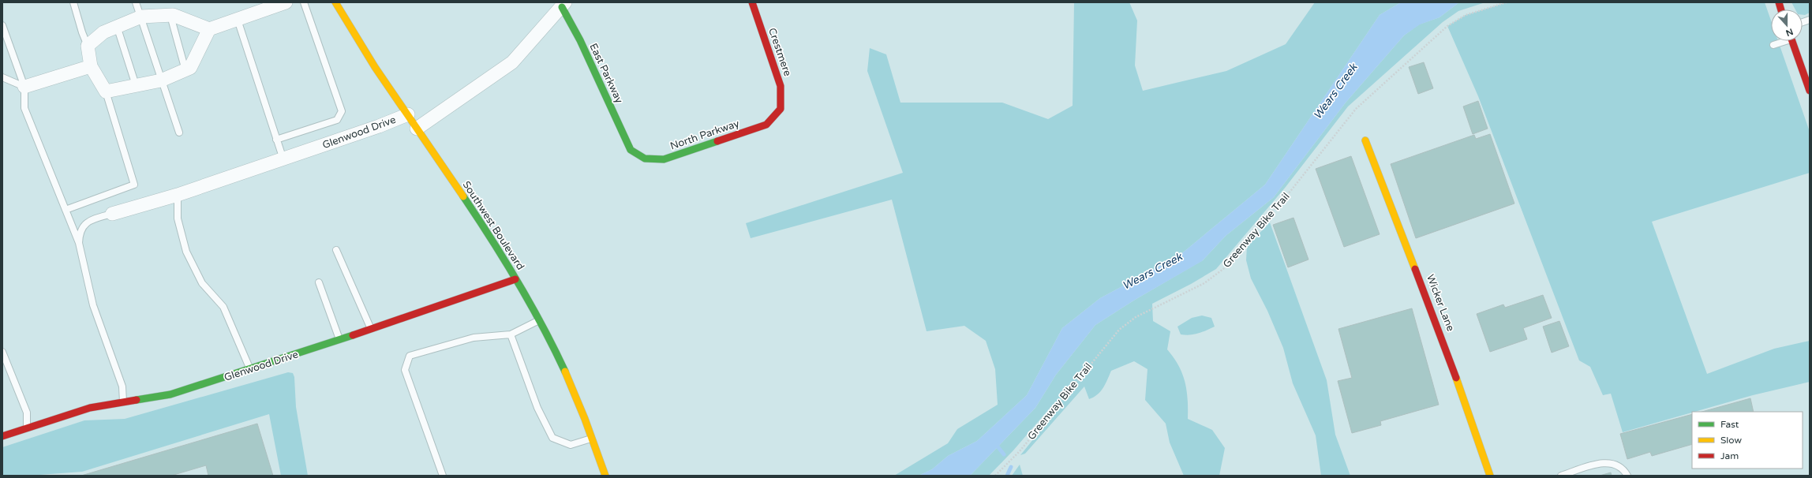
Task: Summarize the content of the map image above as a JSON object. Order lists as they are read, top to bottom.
{
  "streets": {
    "street": [
      "Crestmere",
      "East Parkway",
      "Glenwood Drive",
      "North Parkway",
      "Southwest Boulevard",
      "Wicker Lane"
    ],
    "path": ["Greenway Bike Trail"]
  },
  "crossings": [
    ["Crestmere", "North Parkway"],
    ["East Parkway", "North Parkway"],
    ["Glenwood Drive", "Southwest Boulevard"]
  ],
  "water": ["Wears Creek"],
  "legend": ["Fast", "Slow", "Jam"],
  "north": "bottom"
}
